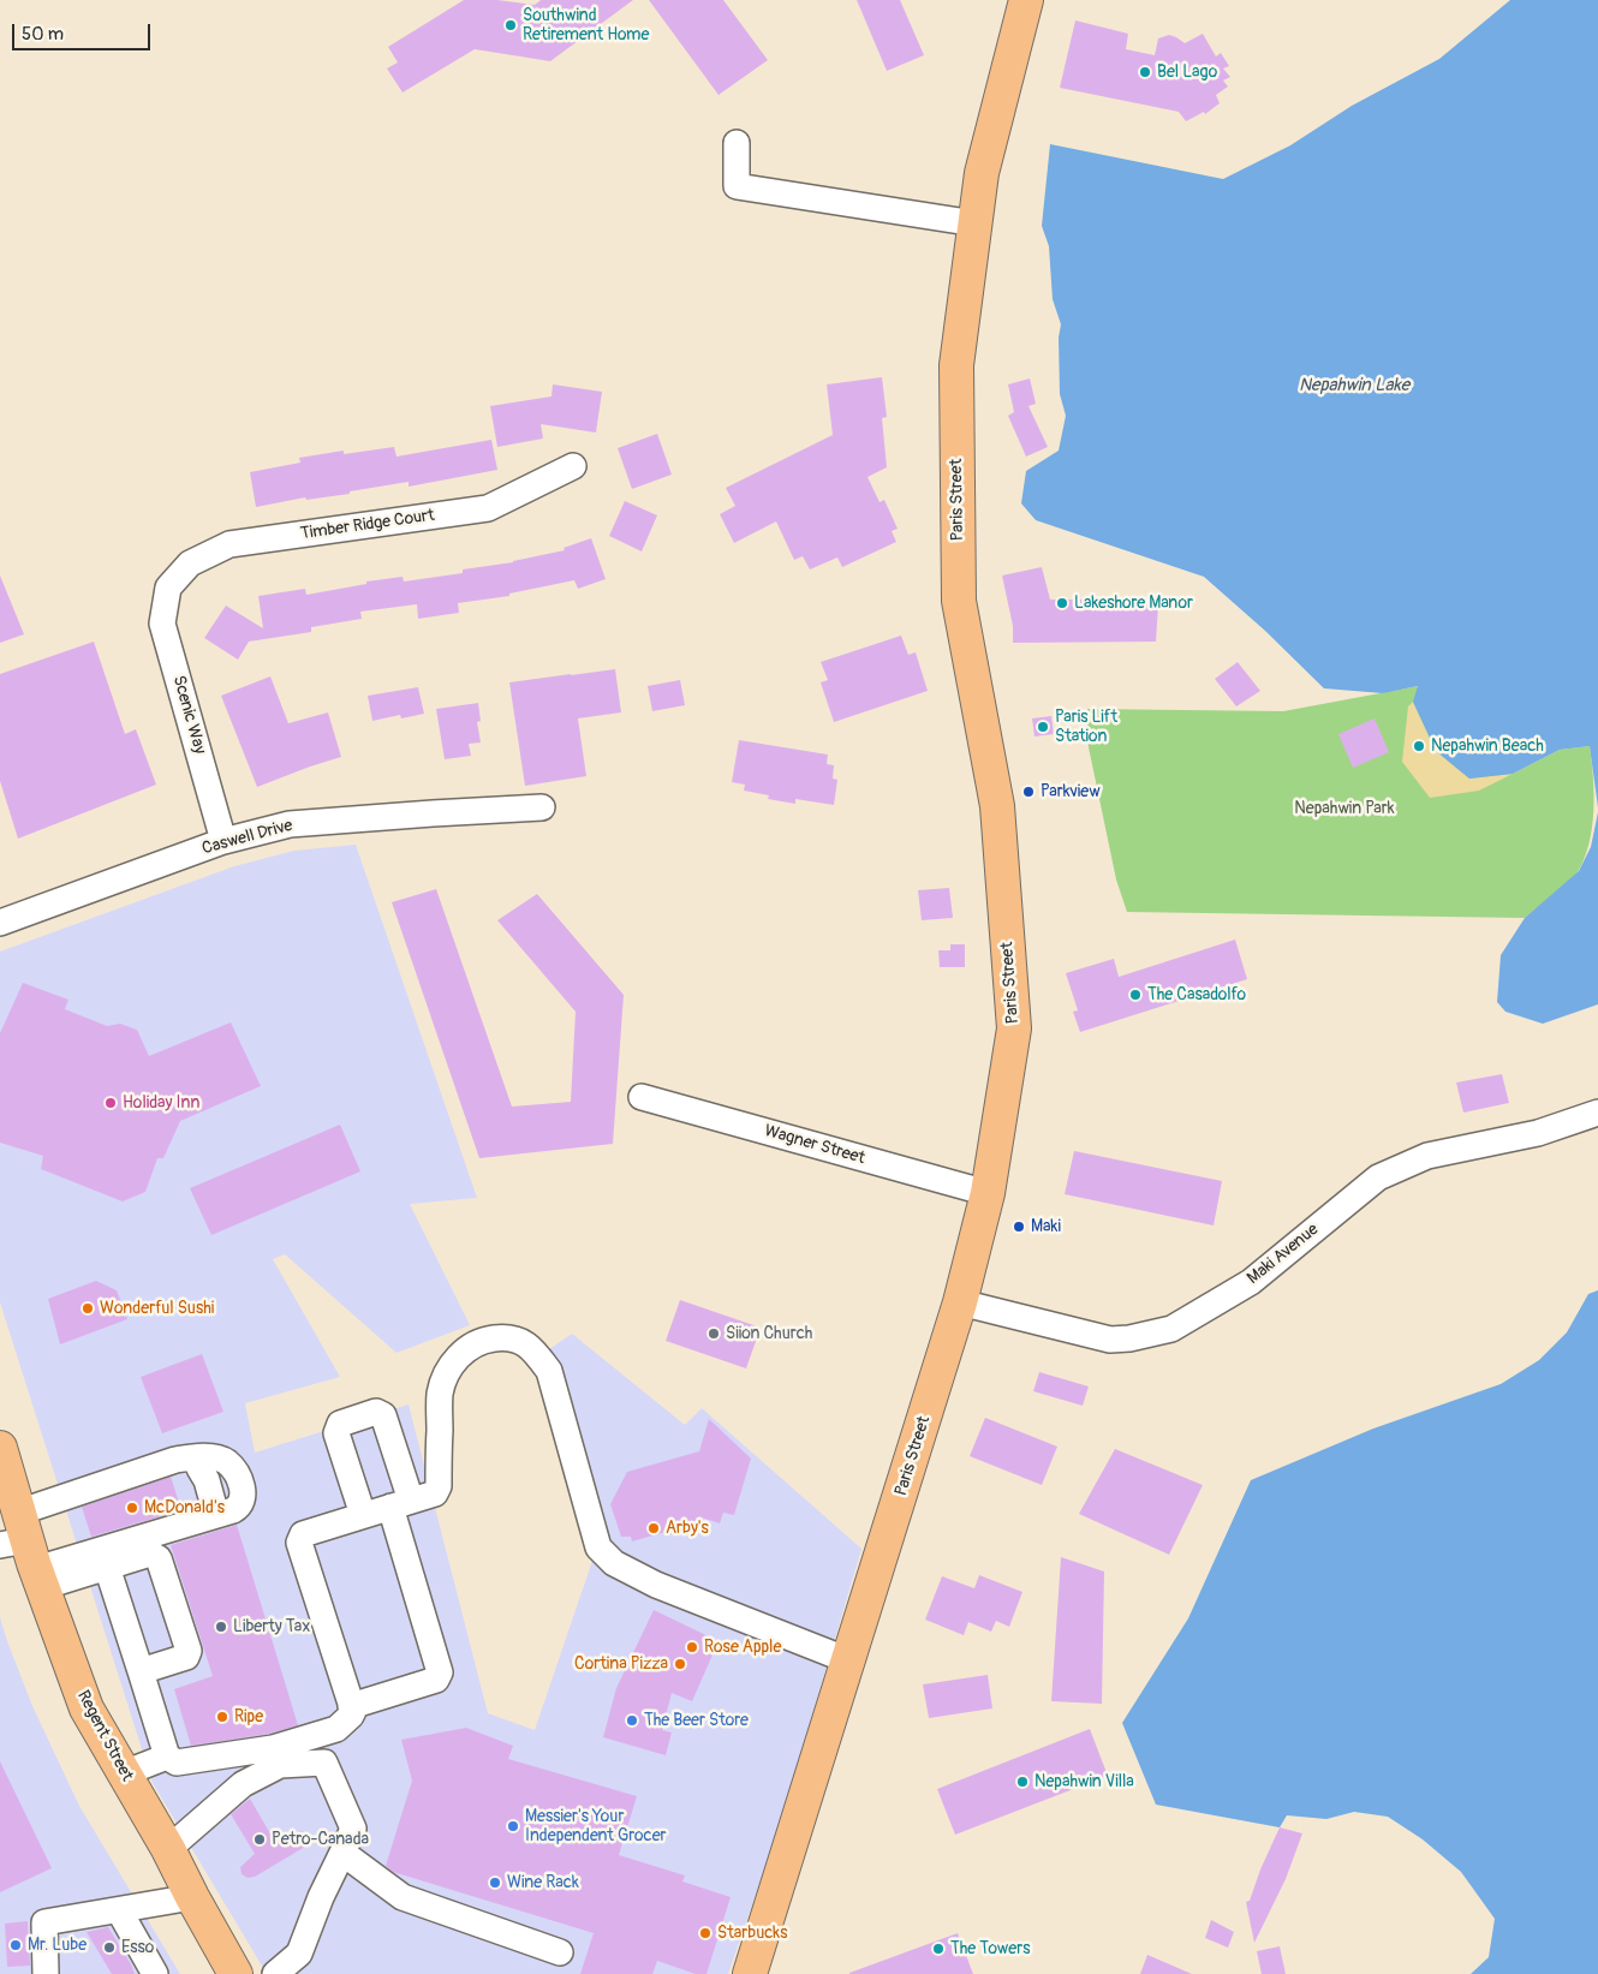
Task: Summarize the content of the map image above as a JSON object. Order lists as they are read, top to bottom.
{
  "streets": {
    "main road": ["Paris Street", "Regent Street"],
    "street": [
      "Timber Ridge Court",
      "Scenic Way",
      "Caswell Drive",
      "Wagner Street",
      "Maki Avenue"
    ]
  },
  "crossings": [
    ["Paris Street", "Wagner Street"],
    ["Paris Street", "Maki Avenue"],
    ["Timber Ridge Court", "Scenic Way"],
    ["Scenic Way", "Caswell Drive"]
  ],
  "water": ["Nepahwin Lake"],
  "parks": ["Nepahwin Park"],
  "places": [
    "Southwind Retirement Home",
    "Bel Lago",
    "Lakeshore Manor",
    "Paris Lift Station",
    "Nepahwin Beach",
    "Parkview",
    "The Casadolfo",
    "Holiday Inn",
    "Maki",
    "Wonderful Sushi",
    "Siion Church",
    "McDonald's",
    "Arby's",
    "Liberty Tax",
    "Rose Apple",
    "Cortina Pizza",
    "Ripe",
    "The Beer Store",
    "Nepahwin Villa",
    "Messier's Your Independent Grocer",
    "Petro-Canada",
    "Wine Rack",
    "Starbucks",
    "Mr. Lube",
    "Esso",
    "The Towers"
  ],
  "scale_bar": "50 m"
}
